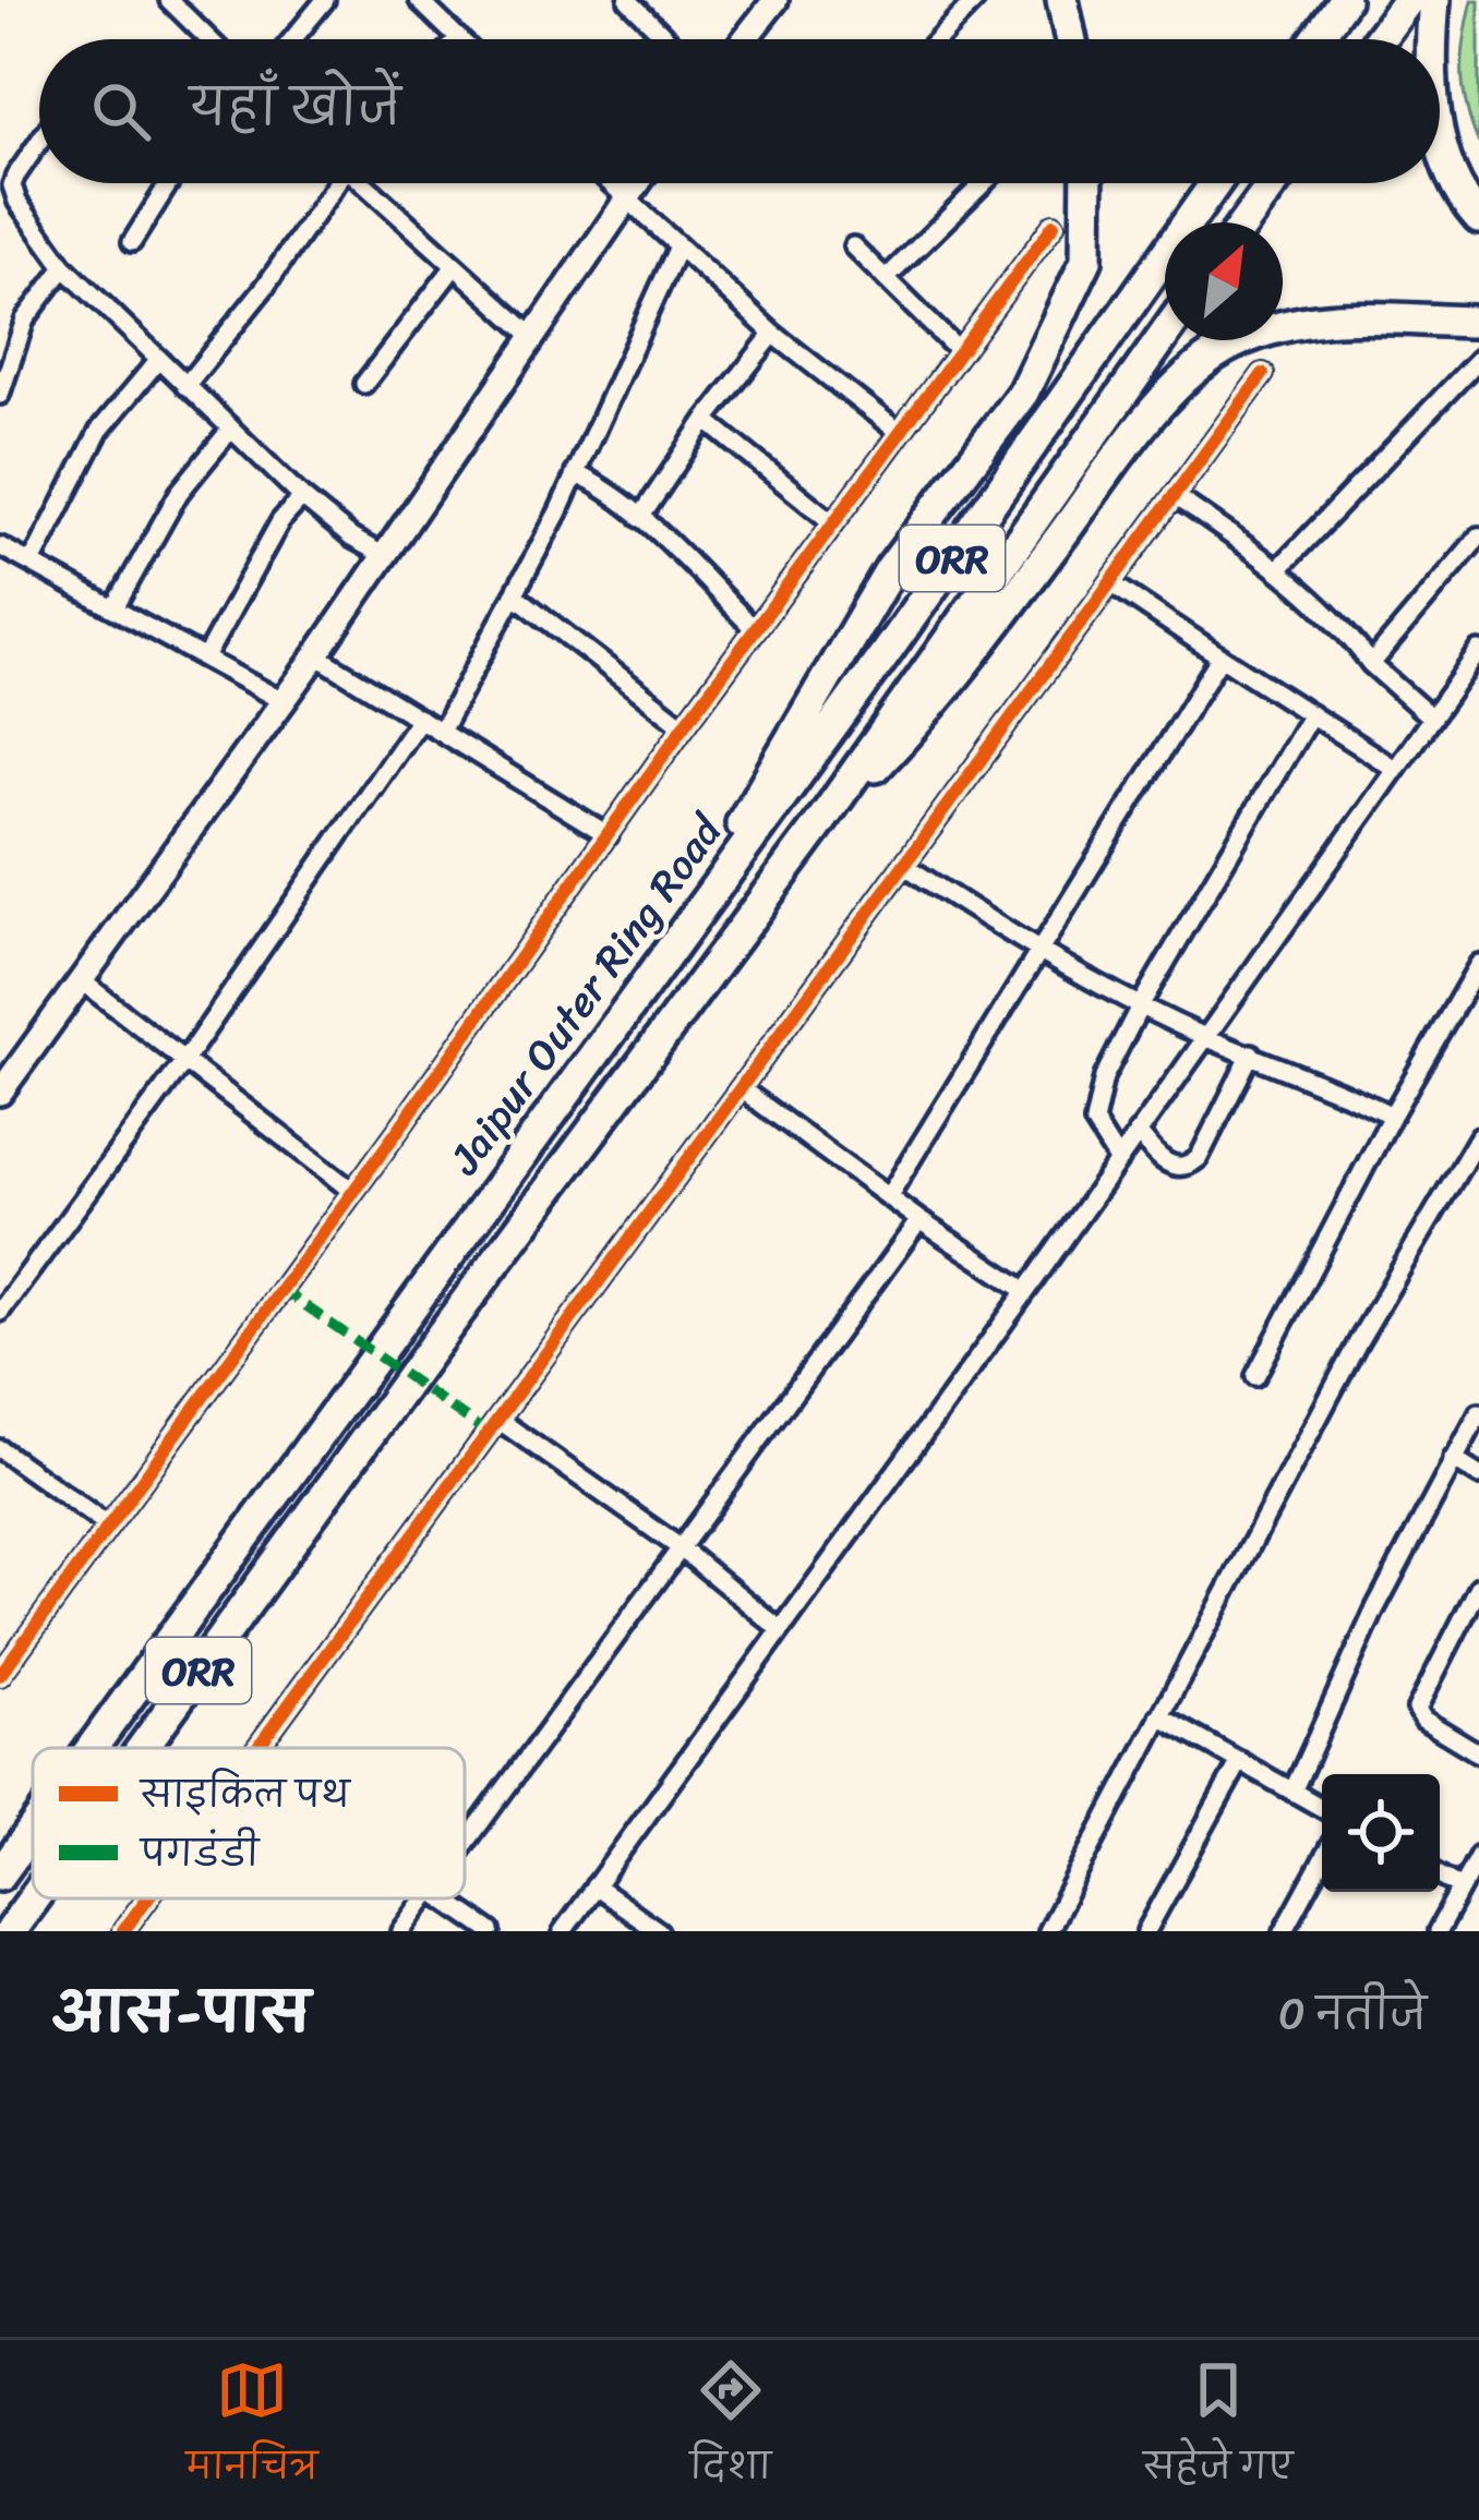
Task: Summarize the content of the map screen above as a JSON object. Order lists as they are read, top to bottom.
{
  "streets": {
    "highway": ["ORR", "Jaipur Outer Ring Road"]
  },
  "legend": ["साइकिल पथ", "पगडंडी"],
  "north": "top right",
  "page": {
    "search": "यहाँ खोजें",
    "heading": ["आस-पास", "0 नतीजे"],
    "nav": ["मानचित्र", "दिशा", "सहेजे गए"]
  }
}
